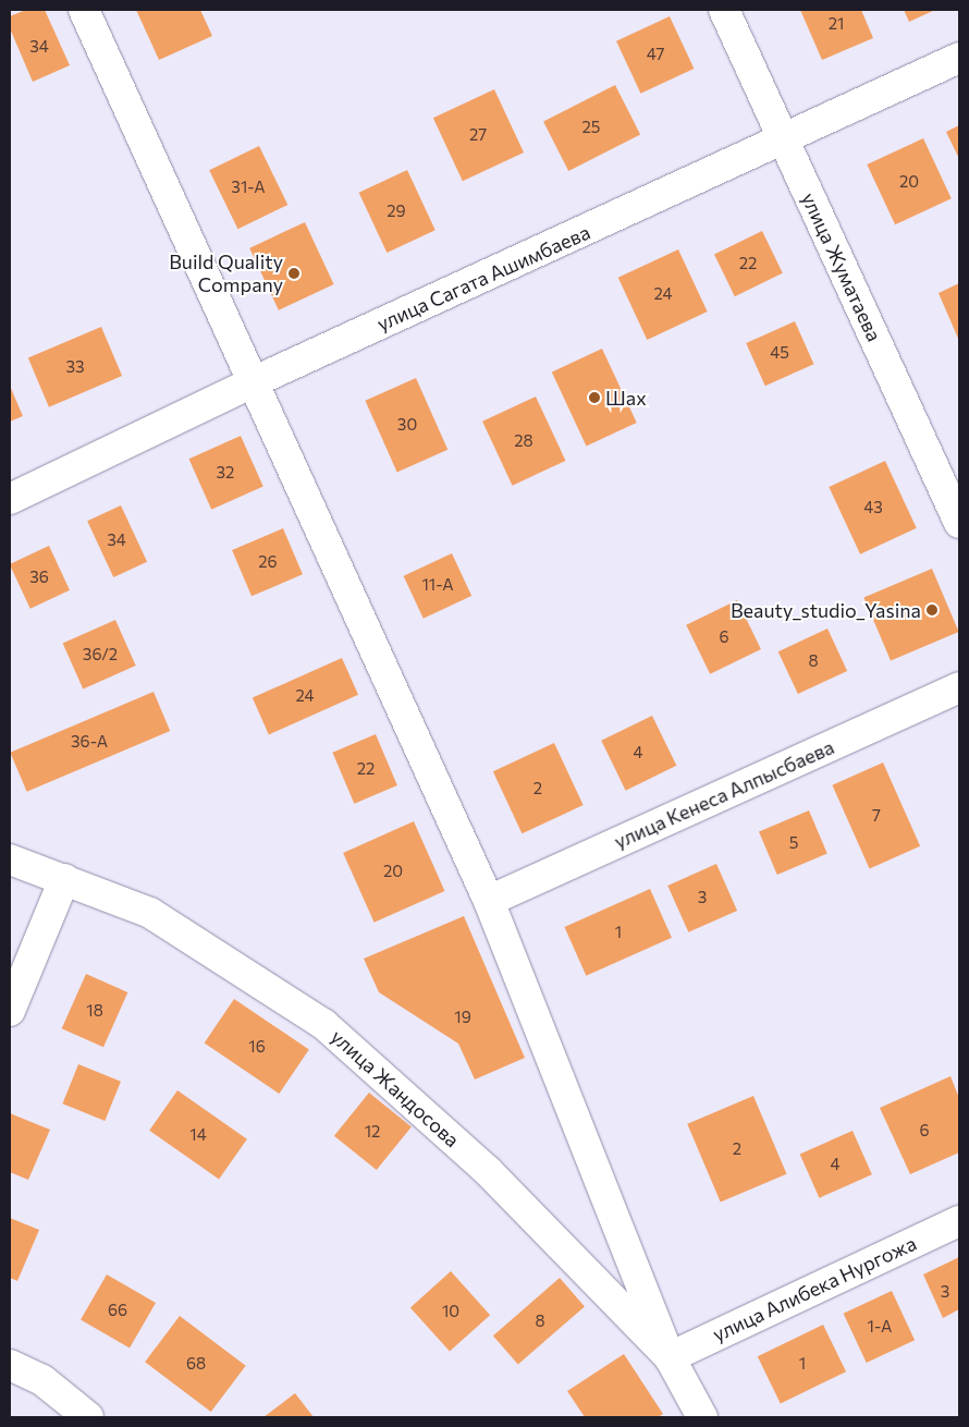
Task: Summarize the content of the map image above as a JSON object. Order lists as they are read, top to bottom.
{
  "streets": {
    "street": [
      "улица Жуматаева",
      "улица Сагата Ашимбаева",
      "улица Кенеса Алпысбаева",
      "улица Жандосова",
      "улица Алибека Нургожа"
    ]
  },
  "crossings": [
    ["улица Жуматаева", "улица Сагата Ашимбаева"],
    ["улица Жандосова", "улица Алибека Нургожа"]
  ],
  "places": ["Build Quality Company", "Шах", "Beauty_studio_Yasina"],
  "house_numbers": [
    "21",
    "34",
    "47",
    "25",
    "27",
    "20",
    "31-А",
    "29",
    "22",
    "24",
    "45",
    "33",
    "30",
    "28",
    "32",
    "43",
    "34",
    "26",
    "36",
    "11-А",
    "6",
    "36/2",
    "8",
    "24",
    "36-А",
    "4",
    "22",
    "2",
    "7",
    "5",
    "20",
    "3",
    "1",
    "18",
    "19",
    "16",
    "6",
    "12",
    "14",
    "2",
    "4",
    "3",
    "66",
    "10",
    "8",
    "1-А",
    "68",
    "1"
  ]
}
